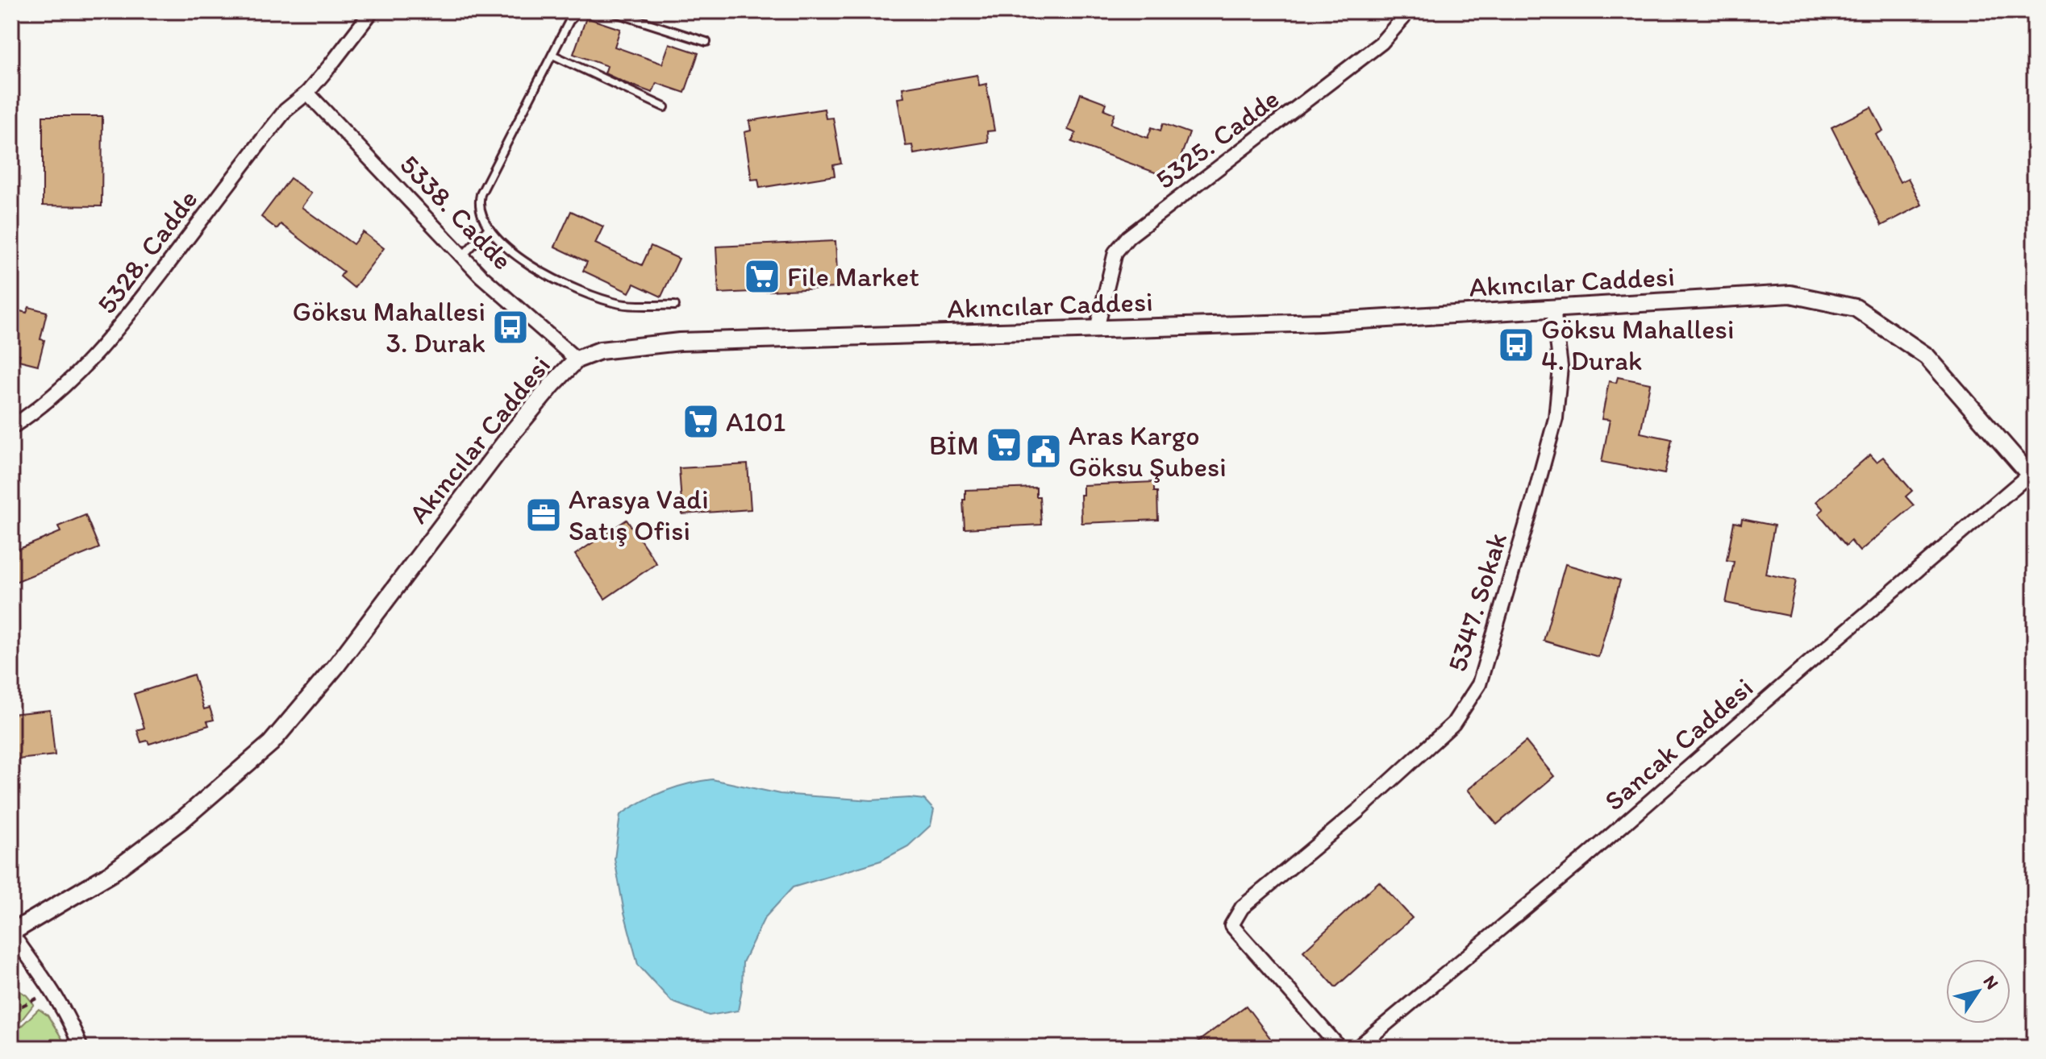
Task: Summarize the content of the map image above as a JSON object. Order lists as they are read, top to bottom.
{
  "streets": {
    "street": [
      "5325. Cadde",
      "5338. Cadde",
      "5328. Cadde",
      "Akıncılar Caddesi",
      "5347. Sokak",
      "Sancak Caddesi"
    ]
  },
  "crossings": [
    ["5325. Cadde", "Akıncılar Caddesi"],
    ["5338. Cadde", "5328. Cadde"],
    ["5338. Cadde", "Akıncılar Caddesi"],
    ["Akıncılar Caddesi", "5347. Sokak"],
    ["Akıncılar Caddesi", "Sancak Caddesi"]
  ],
  "places": {
    "supermarket": ["File Market", "A101", "BİM"],
    "bus stop": ["Göksu Mahallesi 3. Durak", "Göksu Mahallesi 4. Durak"],
    "public building": ["Aras Kargo Göksu Şubesi"],
    "office": ["Arasya Vadi Satış Ofisi"]
  },
  "north": "top right"
}
